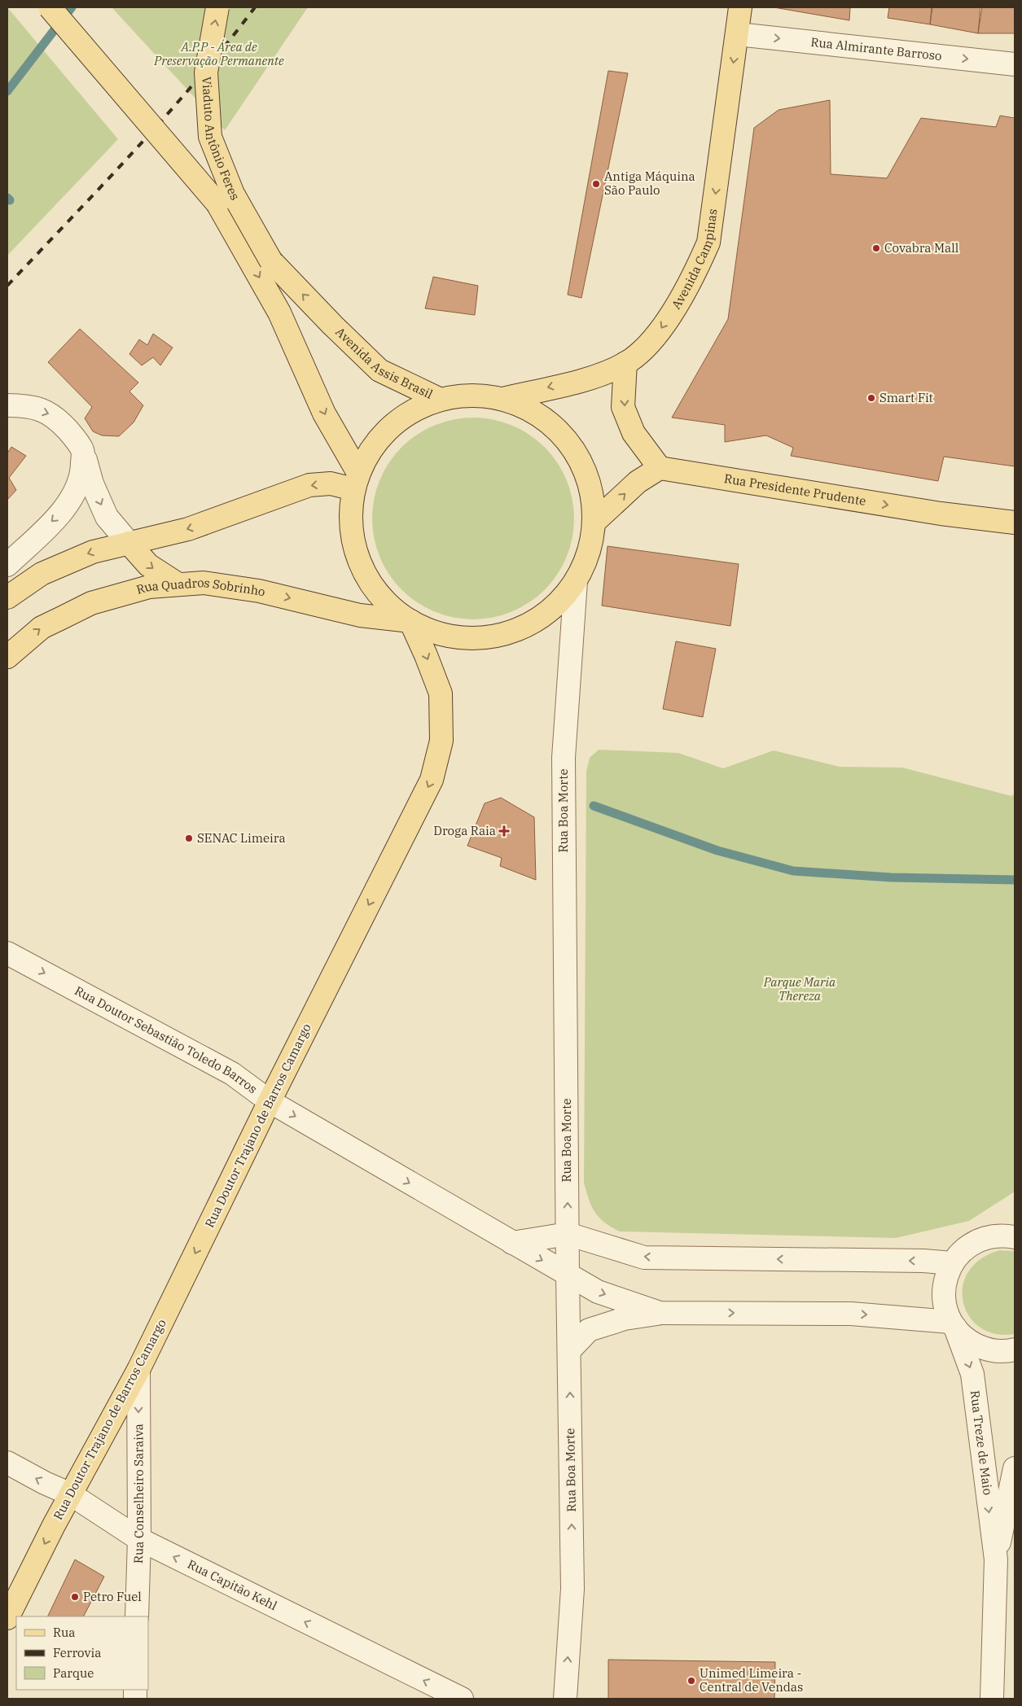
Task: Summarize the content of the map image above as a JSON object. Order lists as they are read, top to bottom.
{
  "streets": {
    "main road": [
      "Viaduto Antônio Feres",
      "Avenida Campinas",
      "Avenida Assis Brasil",
      "Rua Presidente Prudente",
      "Rua Quadros Sobrinho",
      "Rua Doutor Trajano de Barros Camargo"
    ],
    "street": [
      "Rua Almirante Barroso",
      "Rua Boa Morte",
      "Rua Doutor Sebastião Toledo Barros",
      "Rua Treze de Maio",
      "Rua Conselheiro Saraiva",
      "Rua Capitão Kehl"
    ]
  },
  "crossings": [
    ["Rua Almirante Barroso", "Avenida Campinas"],
    ["Viaduto Antônio Feres", "Avenida Assis Brasil"],
    ["Rua Quadros Sobrinho", "Rua Doutor Trajano de Barros Camargo"],
    ["Rua Boa Morte", "Rua Doutor Sebastião Toledo Barros"],
    ["Rua Doutor Sebastião Toledo Barros", "Rua Doutor Trajano de Barros Camargo"],
    ["Rua Doutor Trajano de Barros Camargo", "Rua Conselheiro Saraiva"],
    ["Rua Doutor Trajano de Barros Camargo", "Rua Capitão Kehl"],
    ["Rua Conselheiro Saraiva", "Rua Capitão Kehl"]
  ],
  "one_way": [
    "Rua Almirante Barroso",
    "Rua Presidente Prudente",
    "Rua Boa Morte",
    "Rua Doutor Sebastião Toledo Barros",
    "Rua Doutor Trajano de Barros Camargo",
    "Rua Conselheiro Saraiva",
    "Rua Capitão Kehl"
  ],
  "parks": ["A.P.P - Área de Preservação Permanente", "Parque Maria Thereza"],
  "places": {
    "other": [
      "Antiga Máquina São Paulo",
      "Covabra Mall",
      "Smart Fit",
      "SENAC Limeira",
      "Petro Fuel",
      "Unimed Limeira - Central de Vendas"
    ],
    "health": ["Droga Raia"]
  },
  "legend": ["Rua", "Ferrovia", "Parque"]
}
